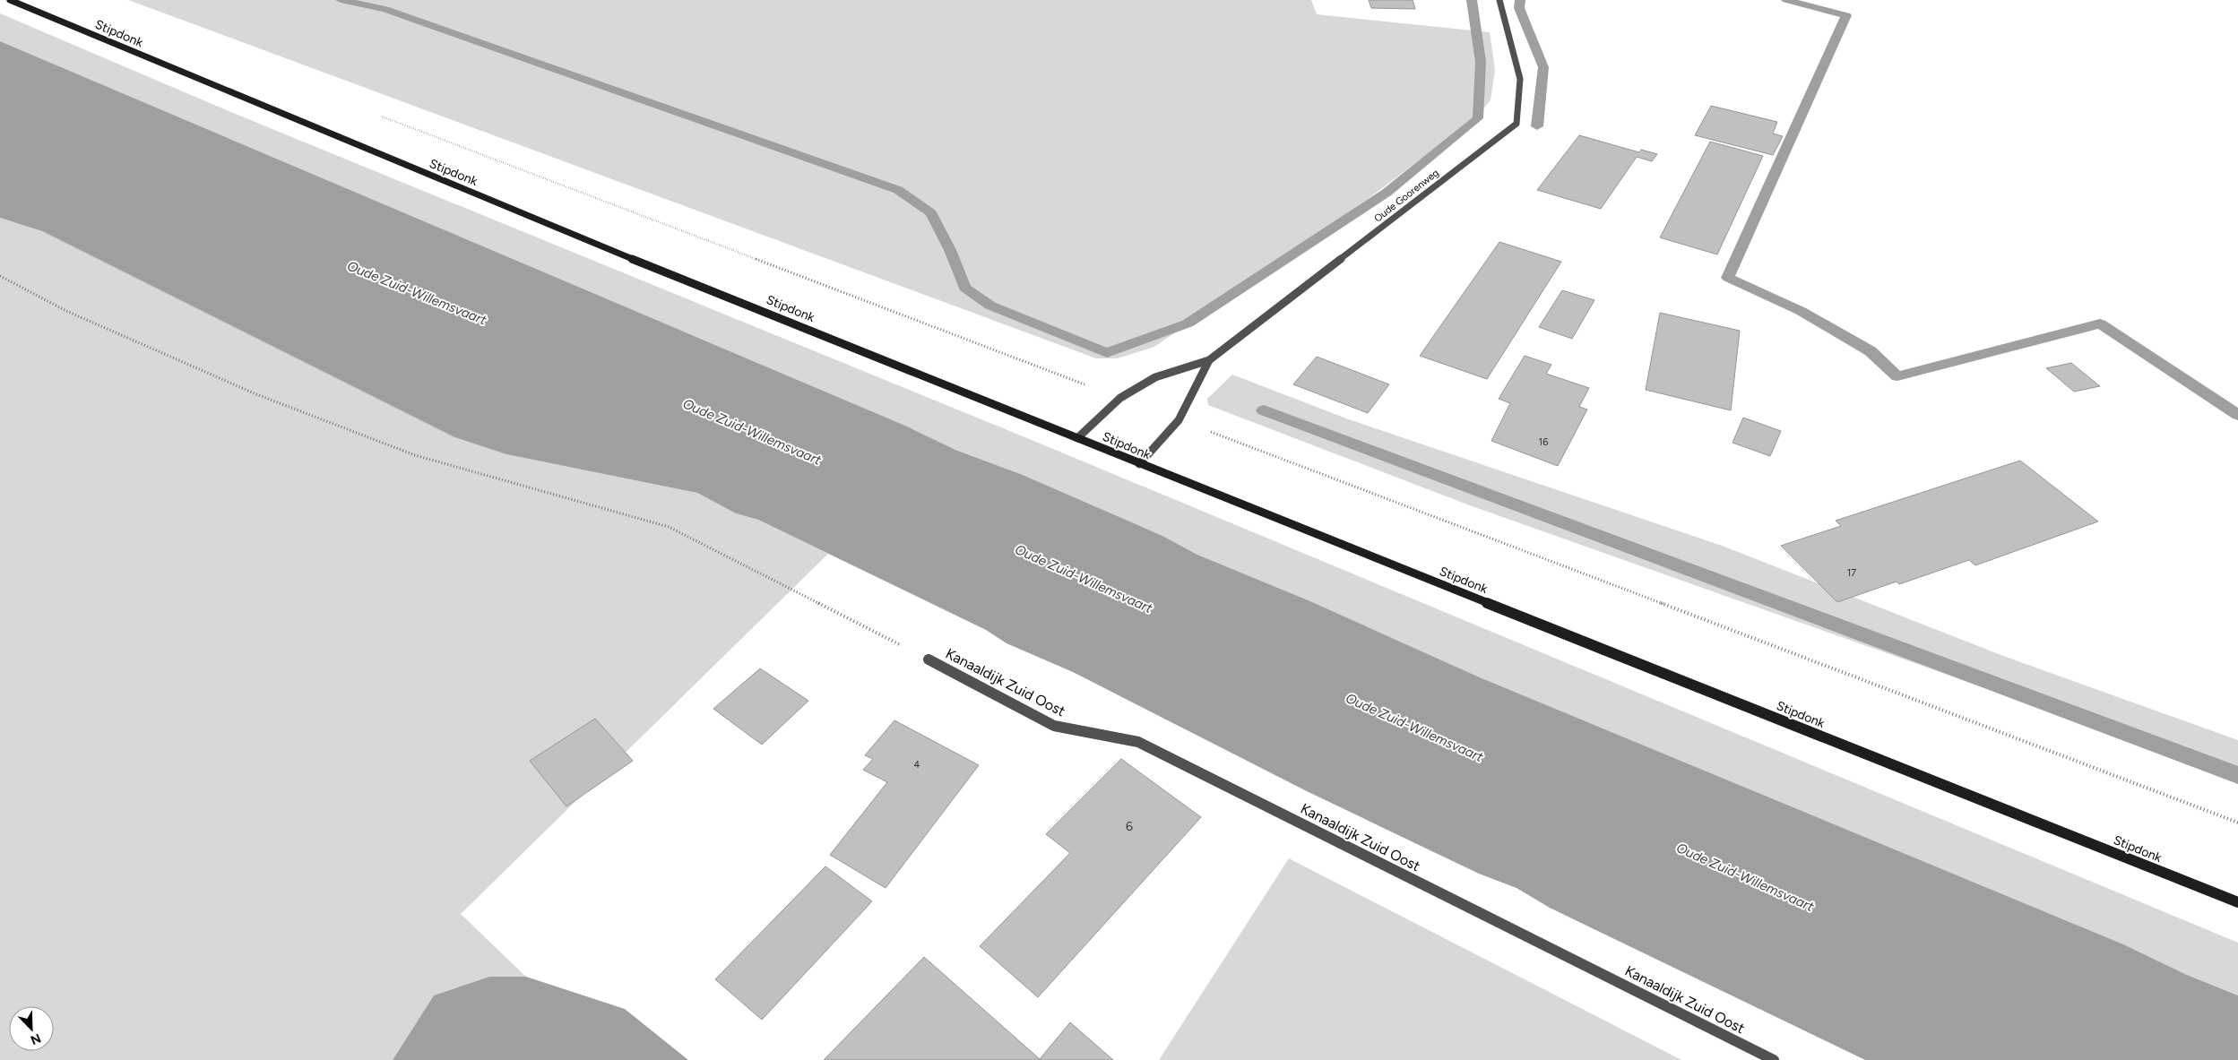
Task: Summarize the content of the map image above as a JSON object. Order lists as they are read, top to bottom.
{
  "streets": {
    "main road": ["Stipdonk"],
    "street": ["Oude Goorenweg", "Kanaaldijk Zuid Oost"]
  },
  "crossings": [
    ["Stipdonk", "Oude Goorenweg"]
  ],
  "water": ["Oude Zuid-Willemsvaart"],
  "house_numbers": [
    "16",
    "17",
    "4",
    "6"
  ],
  "north": "bottom right"
}
